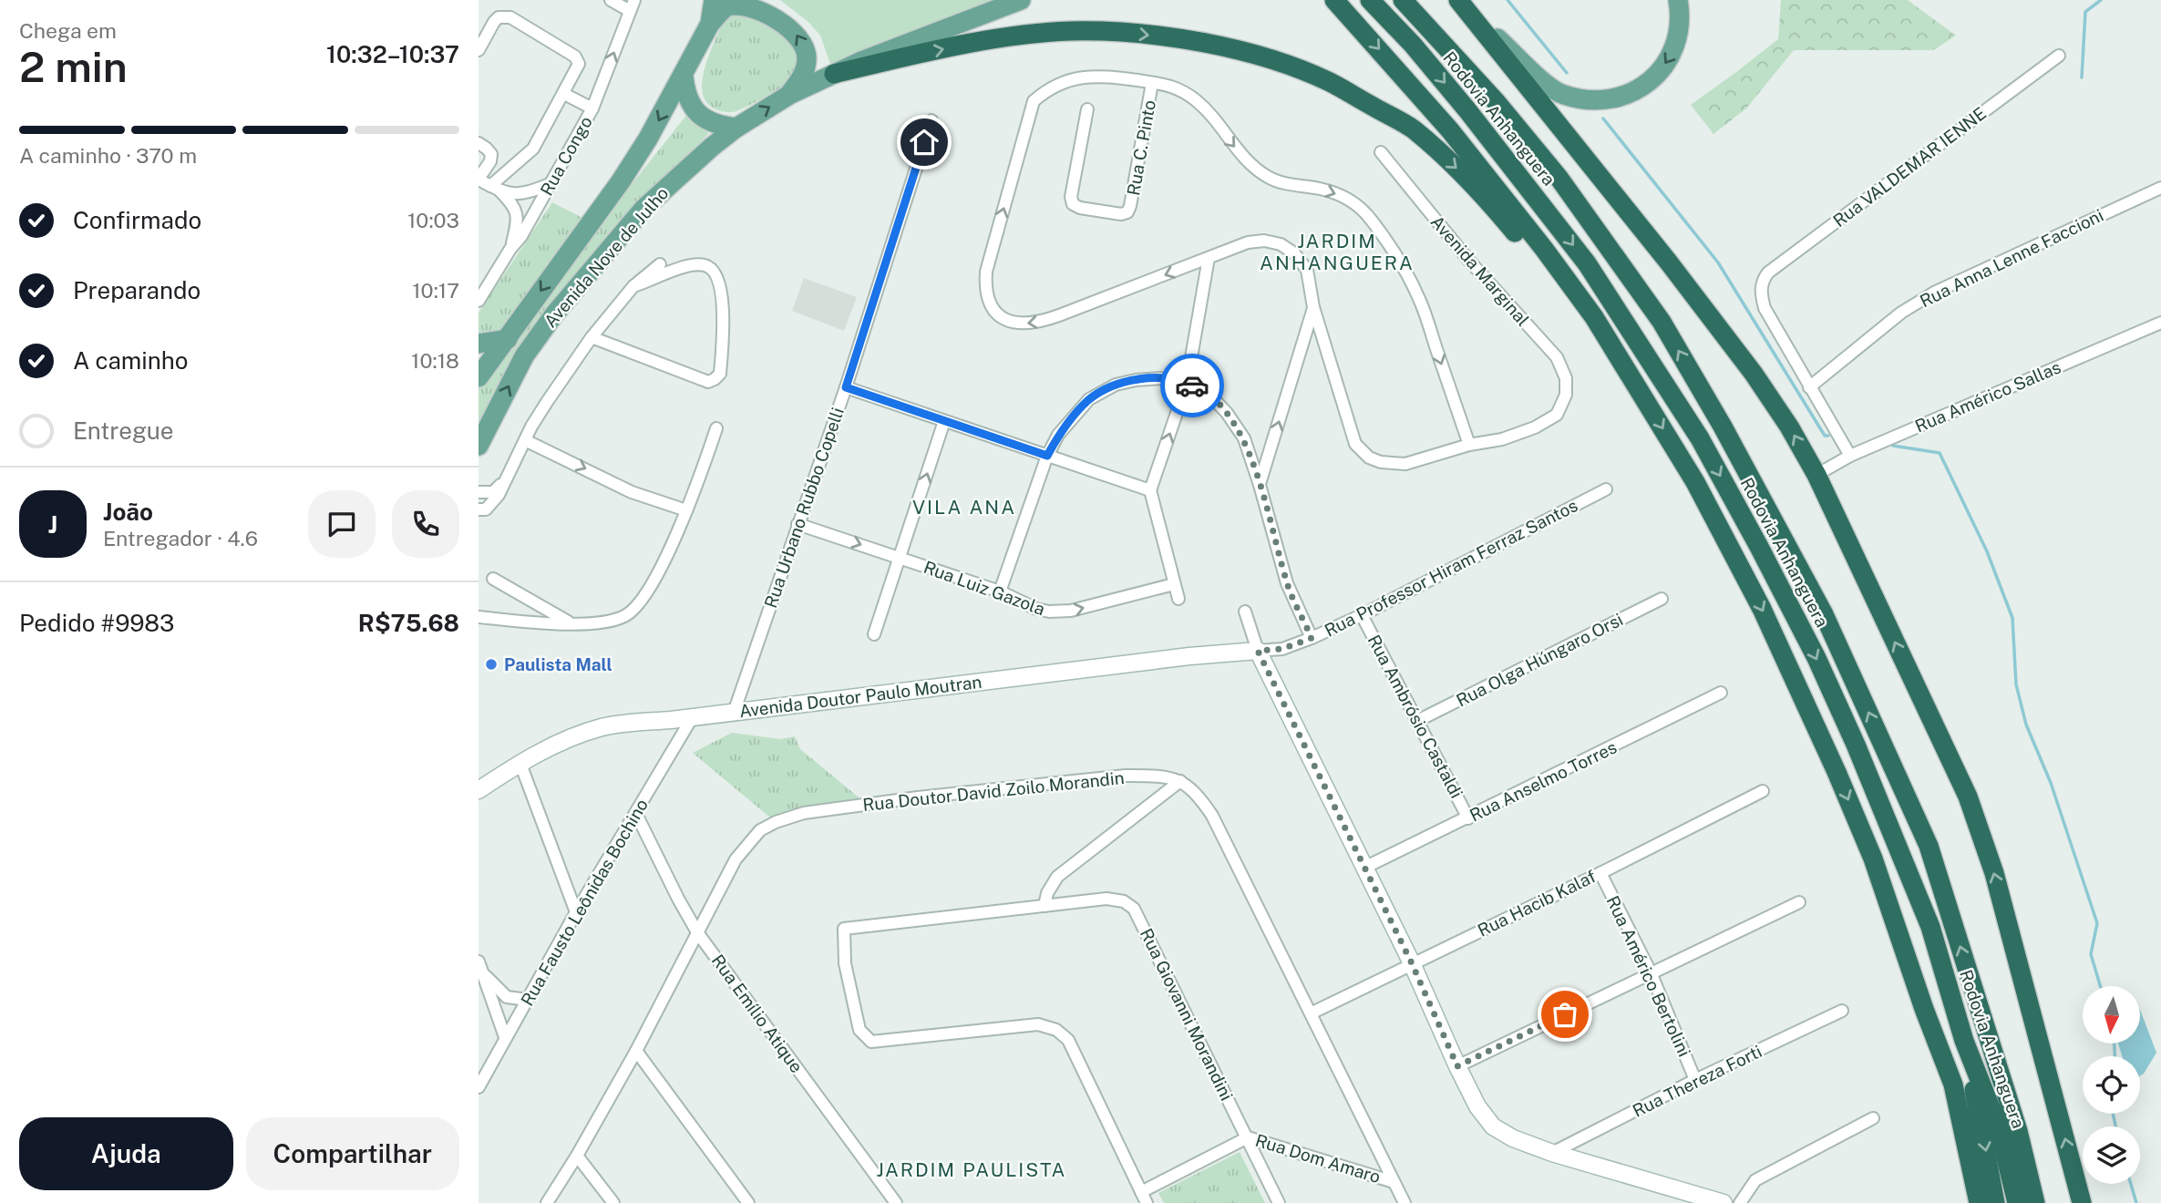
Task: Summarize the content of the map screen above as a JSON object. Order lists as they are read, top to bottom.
{
  "streets": {
    "highway": ["Rodovia Anhanguera"],
    "main road": ["Avenida Nove de Julho"],
    "street": [
      "Rua C. Pinto",
      "Rua Congo",
      "Rua VALDEMAR IENNE",
      "Rua Anna Lenne Faccioni",
      "Avenida Marginal",
      "Rua Américo Sallas",
      "Rua Urbano Rubbo Copelli",
      "Rua Professor Hiram Ferraz Santos",
      "Rua Luiz Gazola",
      "Rua Olga Húngaro Orsi",
      "Avenida Doutor Paulo Moutran",
      "Rua Ambrósio Castaldi",
      "Rua Anselmo Torres",
      "Rua Doutor David Zoilo Morandin",
      "Rua Fausto Leônidas Bochino",
      "Rua Hacib Kalaf",
      "Rua Américo Bertolini",
      "Rua Emílio Atique",
      "Rua Giovanni Morandini",
      "Rua Thereza Forti",
      "Rua Dom Amaro"
    ]
  },
  "crossings": [
    ["Rua VALDEMAR IENNE", "Rua Anna Lenne Faccioni"],
    ["Rua Urbano Rubbo Copelli", "Rua Luiz Gazola"],
    ["Rua Urbano Rubbo Copelli", "Avenida Doutor Paulo Moutran"],
    ["Rua Professor Hiram Ferraz Santos", "Avenida Doutor Paulo Moutran"],
    ["Rua Professor Hiram Ferraz Santos", "Rua Ambrósio Castaldi"],
    ["Rua Olga Húngaro Orsi", "Rua Ambrósio Castaldi"],
    ["Avenida Doutor Paulo Moutran", "Rua Fausto Leônidas Bochino"],
    ["Rua Ambrósio Castaldi", "Rua Anselmo Torres"],
    ["Rua Doutor David Zoilo Morandin", "Rua Emílio Atique"],
    ["Rua Fausto Leônidas Bochino", "Rua Emílio Atique"],
    ["Rua Hacib Kalaf", "Rua Américo Bertolini"],
    ["Rua Américo Bertolini", "Rua Thereza Forti"],
    ["Rua Giovanni Morandini", "Rua Dom Amaro"]
  ],
  "one_way": ["Rua Luiz Gazola"],
  "districts": ["JARDIM ANHANGUERA", "VILA ANA", "JARDIM PAULISTA"],
  "places": ["Paulista Mall"],
  "north": "bottom",
  "page": {
    "heading": ["2 min", "Chega em", "10:32–10:37"],
    "panel": [
      "João",
      "Entregador · 4.6",
      "Pedido #9983",
      "R$75.68"
    ],
    "bar": "A caminho · 370 m",
    "list": [
      ["Confirmado", "10:03"],
      ["Preparando", "10:17"],
      ["A caminho", "10:18"],
      "Entregue"
    ],
    "round": "J",
    "buttons": ["Ajuda", "Compartilhar"]
  }
}
